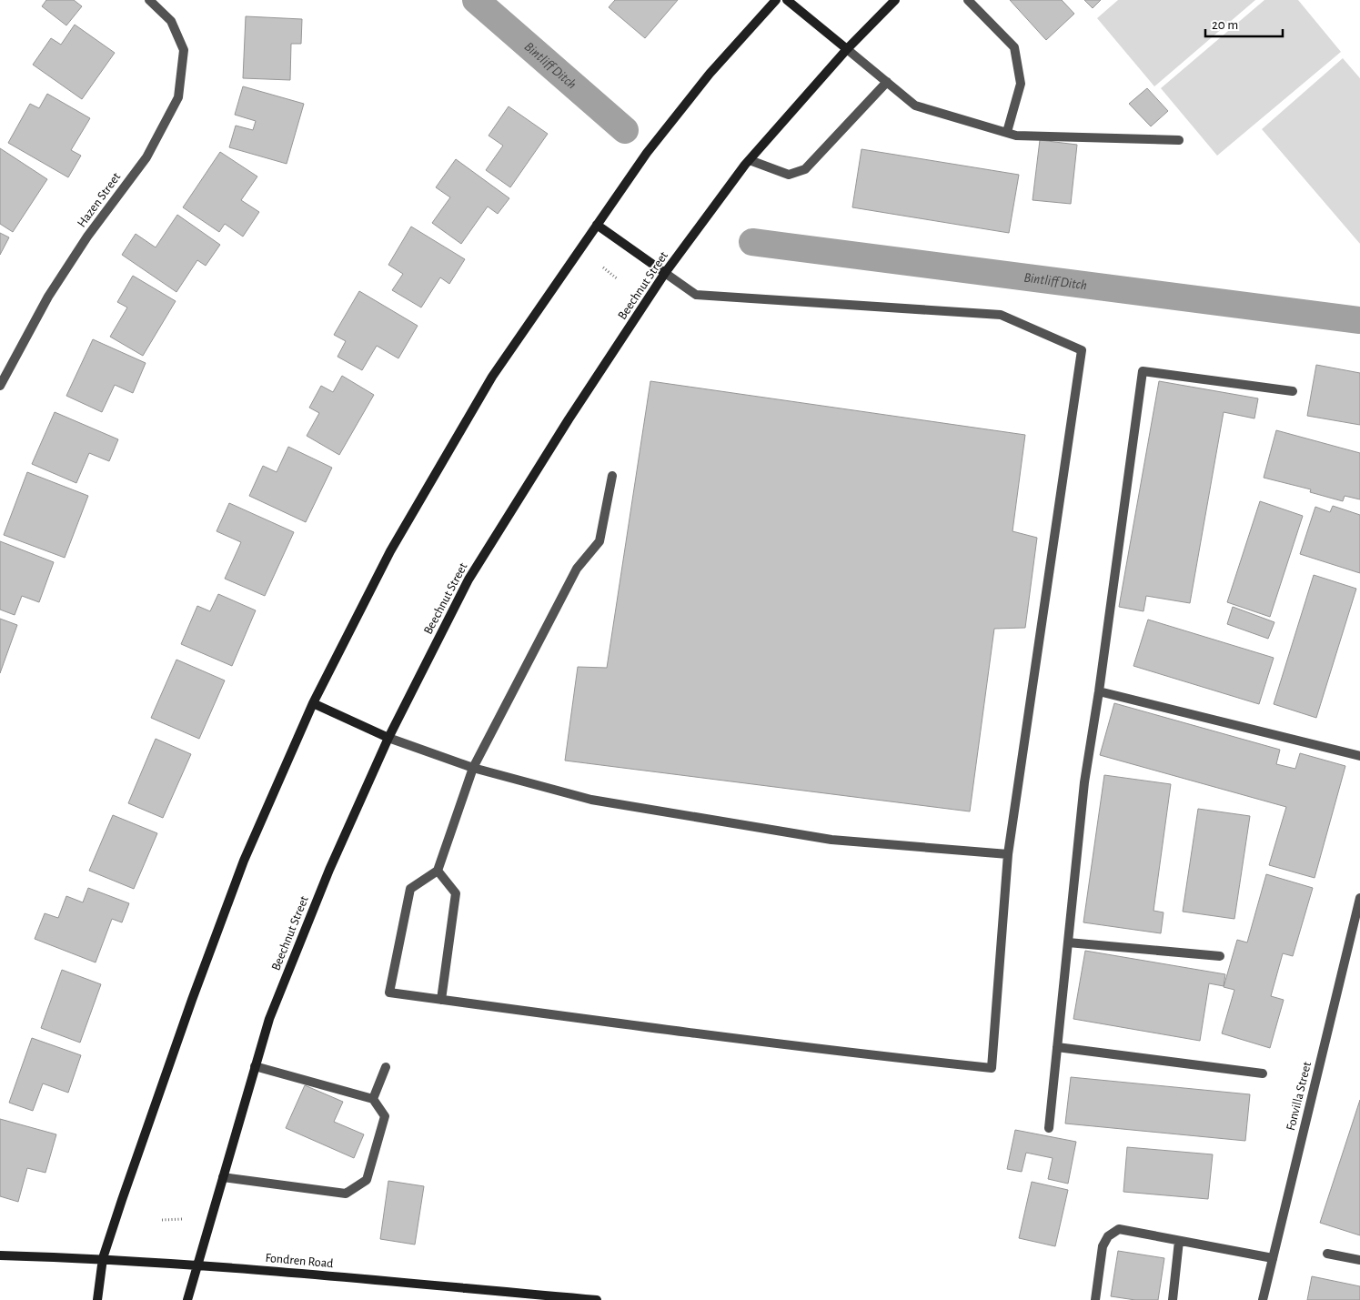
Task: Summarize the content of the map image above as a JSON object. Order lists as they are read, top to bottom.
{
  "streets": {
    "main road": ["Beechnut Street", "Fondren Road"],
    "street": ["Hazen Street", "Fonvilla Street"]
  },
  "crossings": [
    ["Beechnut Street", "Fondren Road"]
  ],
  "water": ["Bintliff Ditch"],
  "scale_bar": "20 m"
}
